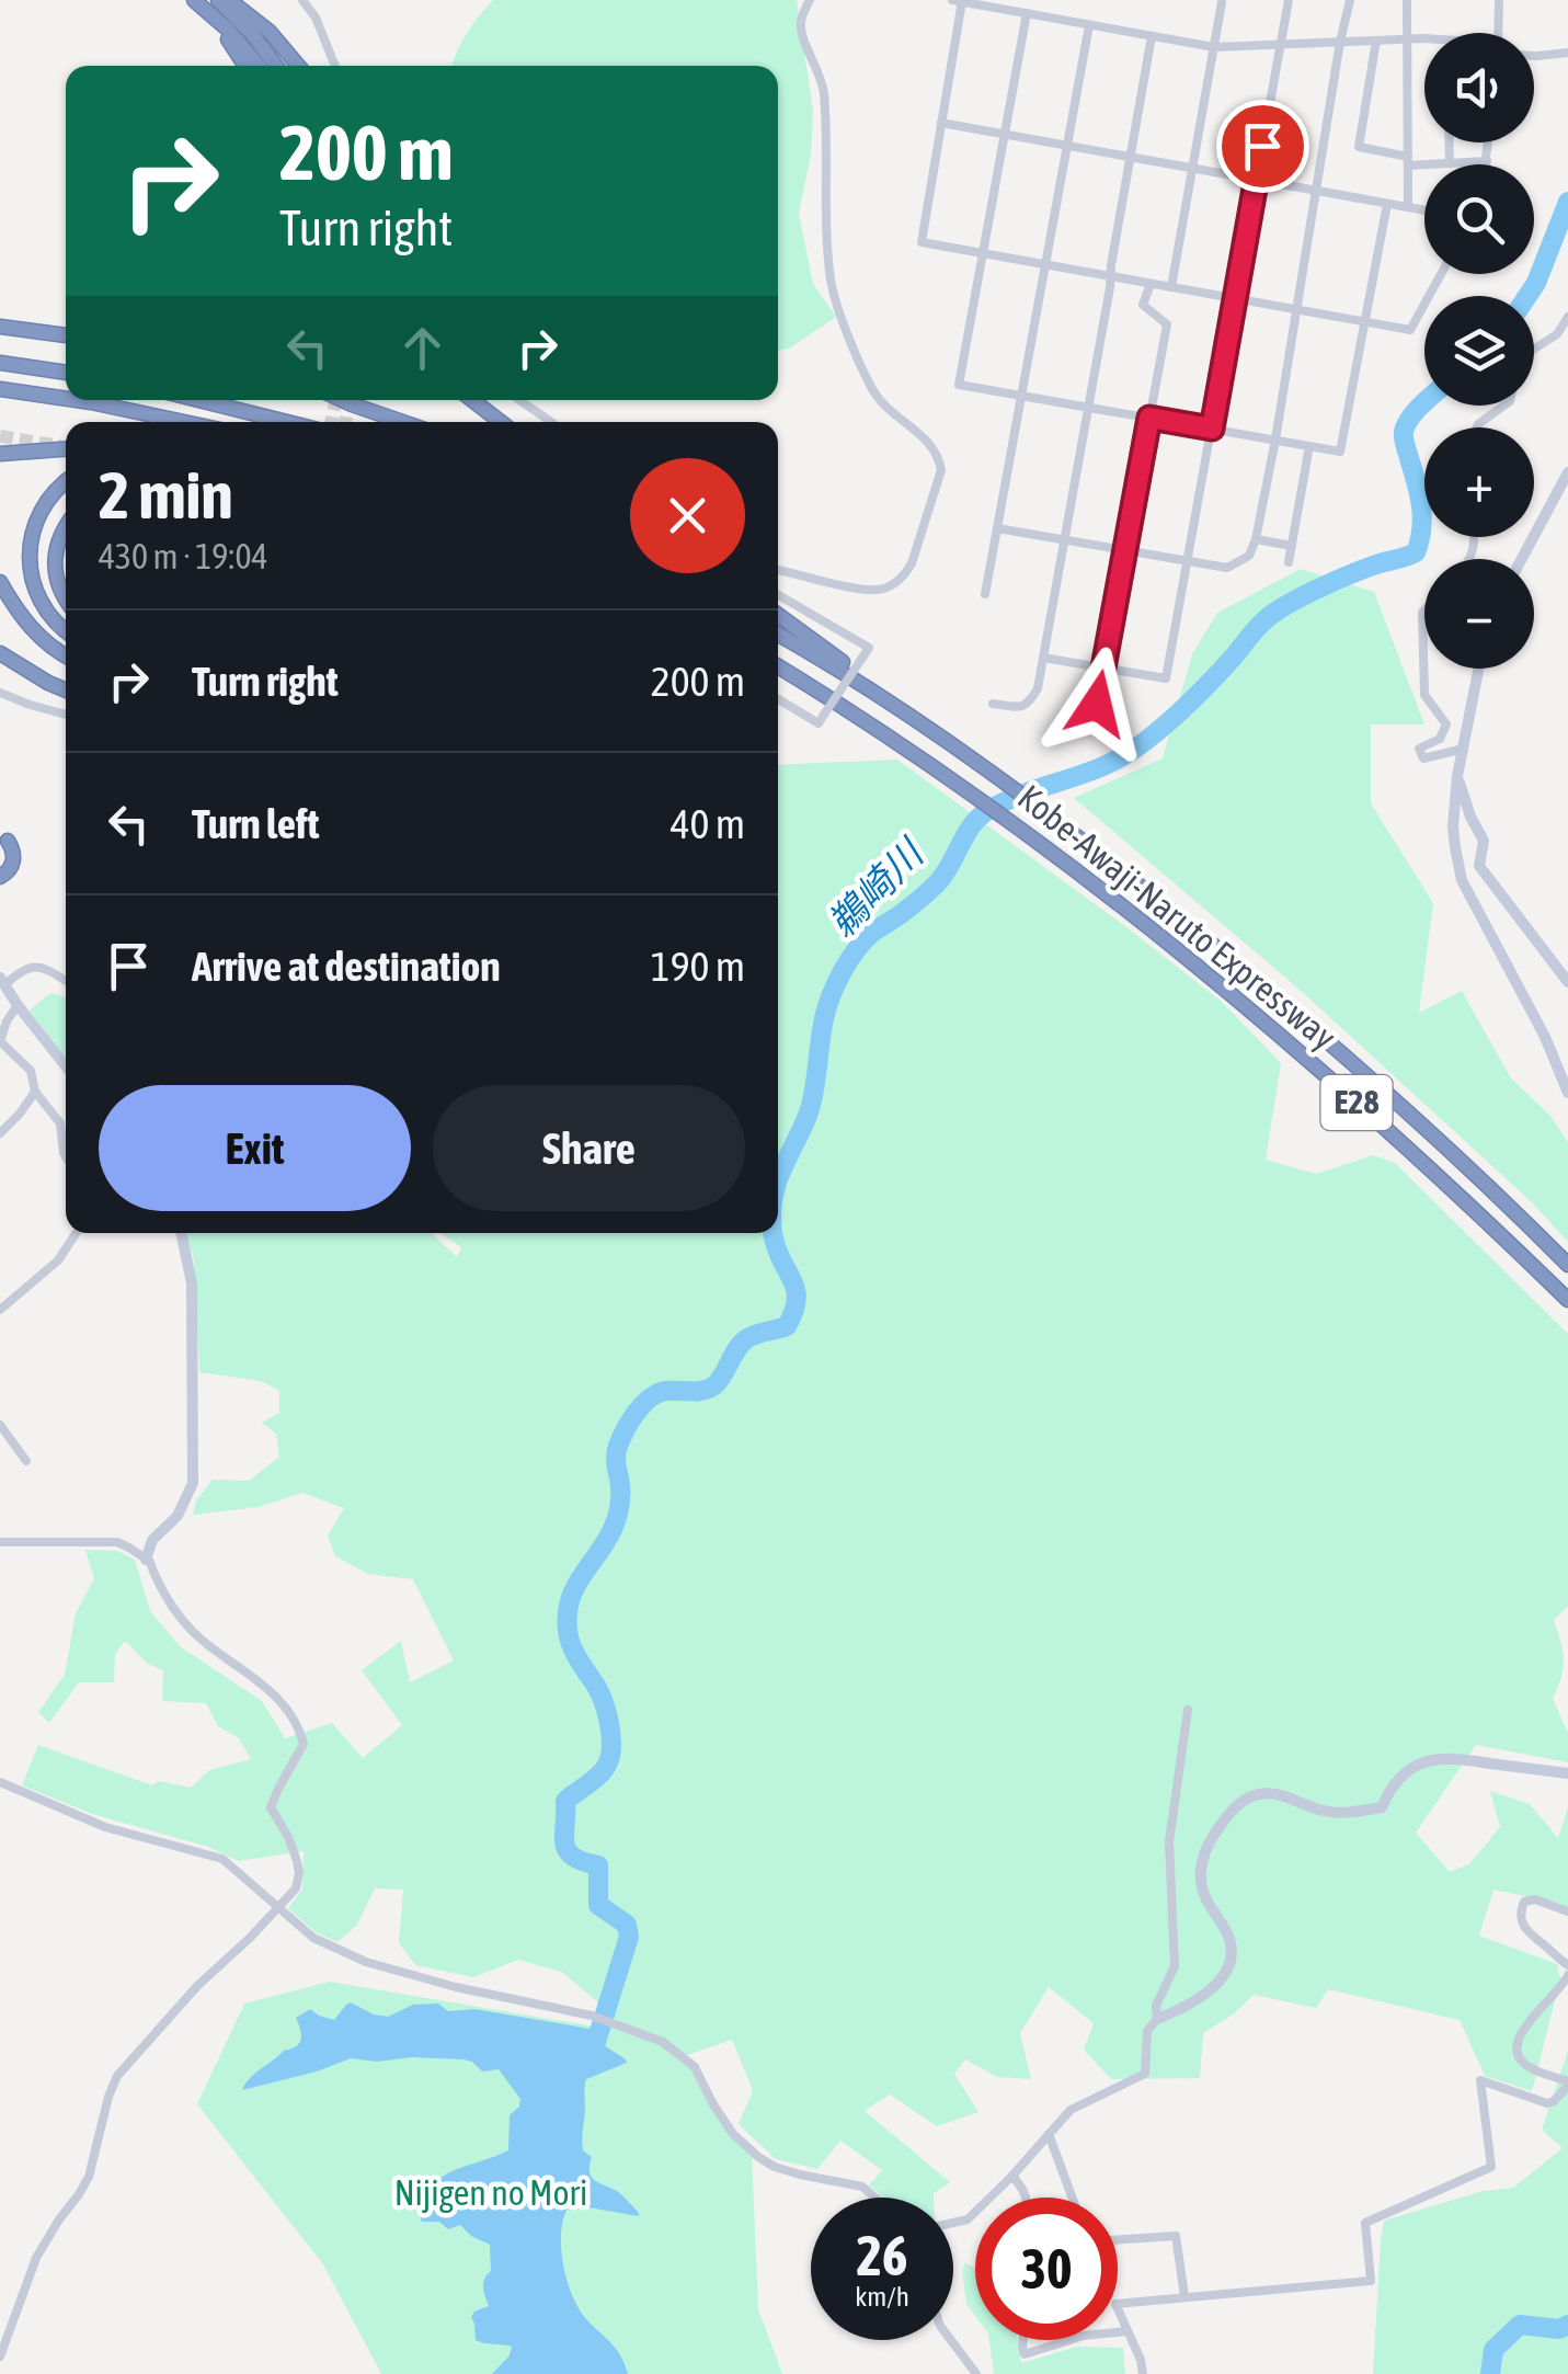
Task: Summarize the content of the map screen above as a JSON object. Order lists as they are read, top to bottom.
{
  "streets": {
    "highway": ["Kobe-Awaji-Naruto Expressway", "E28"]
  },
  "water": ["鵜崎川"],
  "parks": ["Nijigen no Mori"],
  "page": {
    "map_buttons": ["+", "−"],
    "turn": ["200 m", "Turn right"],
    "heading": ["2 min", "430 m · 19:04"],
    "list": [
      {
        "name": "Turn right",
        "value": "200 m"
      },
      {
        "name": "Turn left",
        "value": "40 m"
      },
      {
        "name": "Arrive at destination",
        "value": "190 m"
      }
    ],
    "buttons": ["Exit", "Share"],
    "speed": "26 km/h",
    "limit": "30"
  }
}
